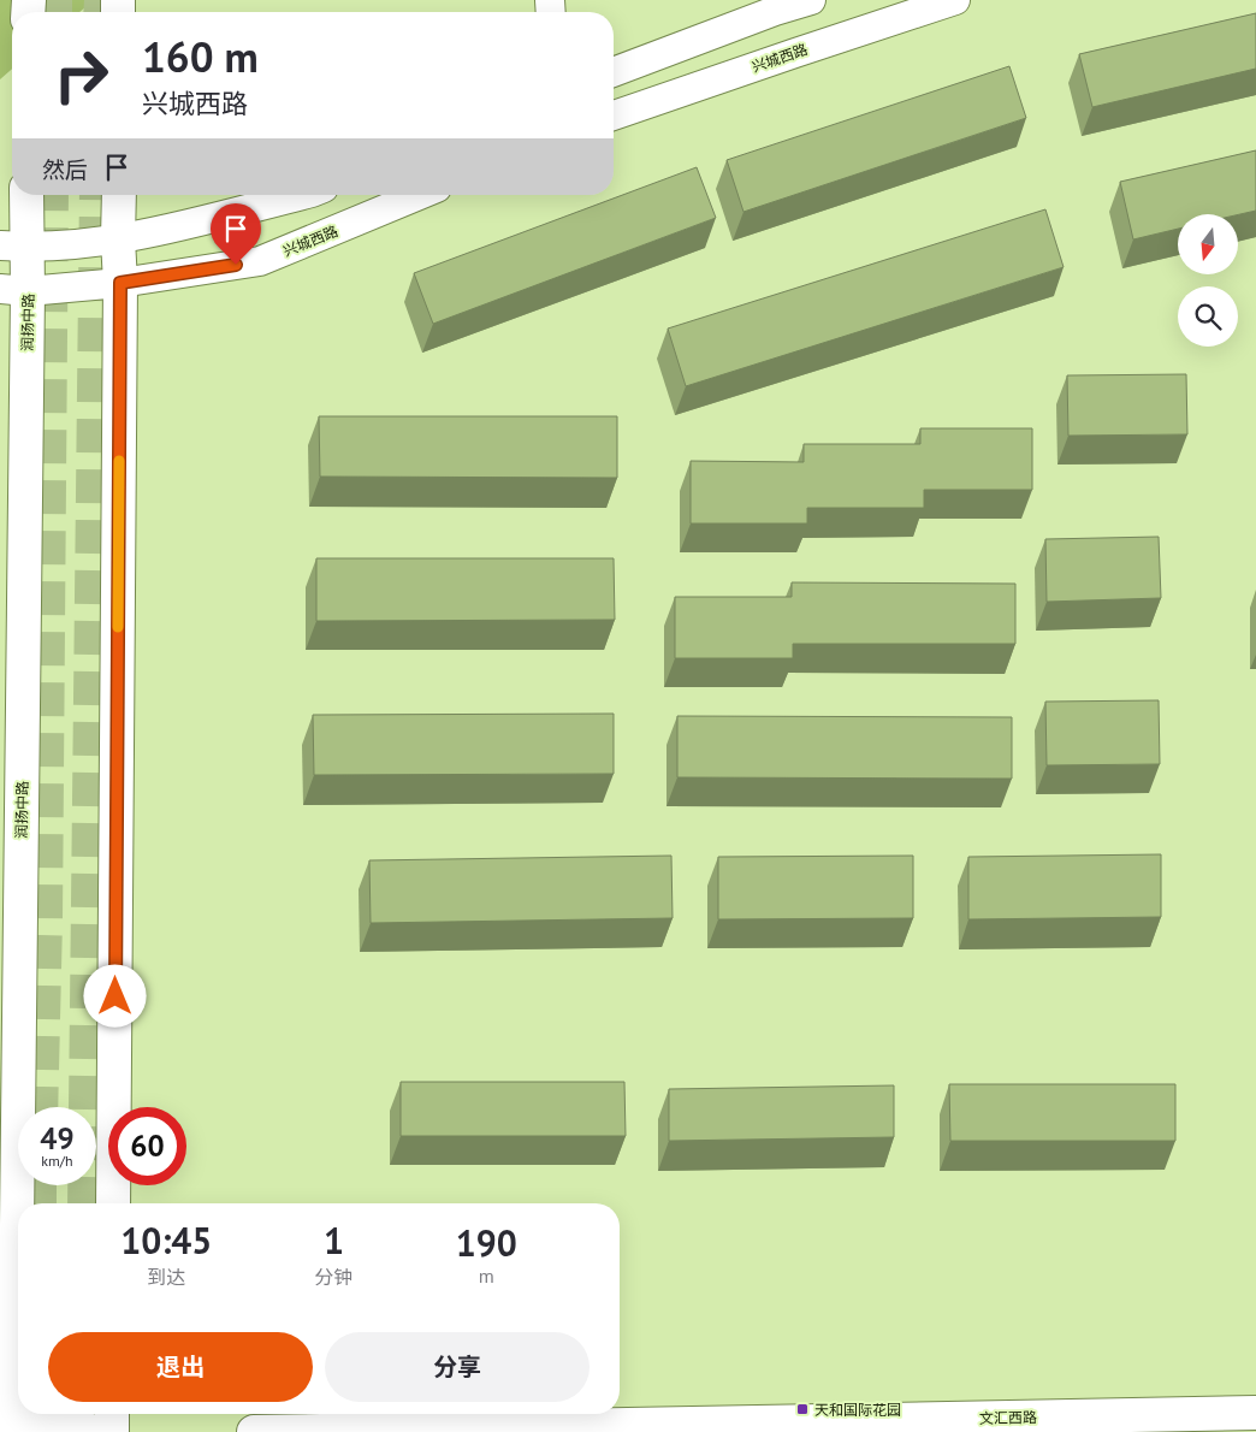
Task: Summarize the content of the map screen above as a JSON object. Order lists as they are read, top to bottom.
{
  "streets": {
    "main road": ["润扬中路", "文汇西路"],
    "street": ["兴城西路"]
  },
  "crossings": [
    ["兴城西路", "润扬中路"]
  ],
  "places": {
    "transit": ["天和国际花园"]
  },
  "north": "bottom",
  "page": {
    "turn": ["160 m", "兴城西路"],
    "then": "然后",
    "speed": "49 km/h",
    "limit": "60",
    "eta": [
      "10:45",
      "到达",
      "1",
      "分钟",
      "190",
      "m"
    ],
    "buttons": ["退出", "分享"]
  }
}
